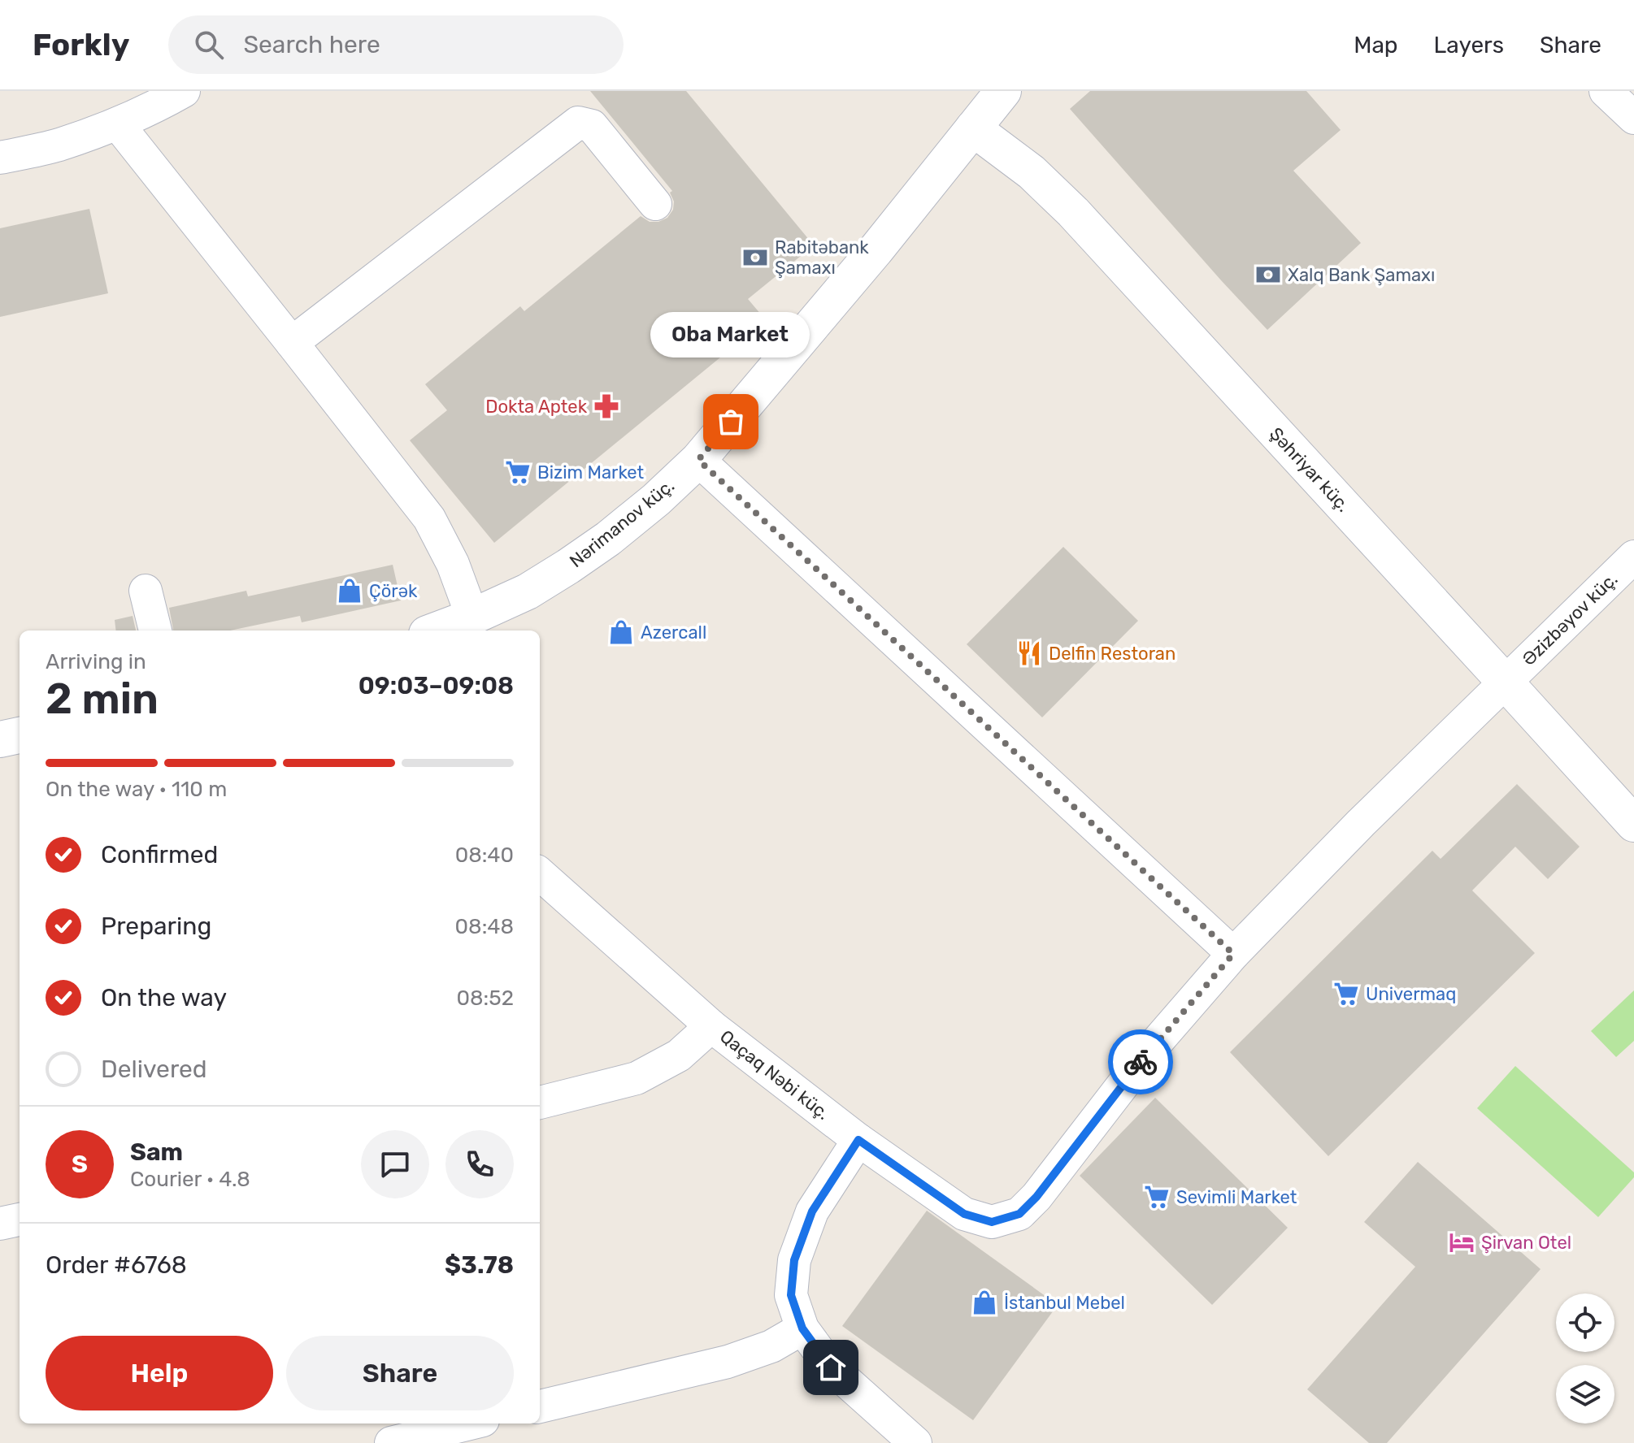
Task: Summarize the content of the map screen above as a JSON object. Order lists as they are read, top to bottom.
{
  "streets": {
    "street": [
      "Şəhriyar küç.",
      "Nərimanov küç.",
      "Əzizbəyov küç.",
      "Qaçaq Nəbi küç."
    ]
  },
  "crossings": [
    ["Şəhriyar küç.", "Nərimanov küç."],
    ["Şəhriyar küç.", "Əzizbəyov küç."],
    ["Əzizbəyov küç.", "Qaçaq Nəbi küç."]
  ],
  "places": {
    "bank": ["Rabitəbank Şamaxı", "Xalq Bank Şamaxı"],
    "pharmacy": ["Dokta Aptek"],
    "other": ["Oba Market"],
    "supermarket": ["Bizim Market", "Univermaq", "Sevimli Market"],
    "shop": ["Çörək", "Azercall", "İstanbul Mebel"],
    "restaurant": ["Delfin Restoran"],
    "hotel": ["Şirvan Otel"]
  },
  "page": {
    "header": "Forkly",
    "search": "Search here",
    "nav": ["Map", "Layers", "Share"],
    "bubble": "Oba Market",
    "heading": ["2 min", "Arriving in", "09:03–09:08"],
    "panel": [
      "Sam",
      "Courier · 4.8",
      "Order #6768",
      "$3.78"
    ],
    "bar": "On the way · 110 m",
    "list": [
      ["Confirmed", "08:40"],
      ["Preparing", "08:48"],
      ["On the way", "08:52"],
      "Delivered"
    ],
    "round": "S",
    "buttons": ["Help", "Share"]
  }
}
